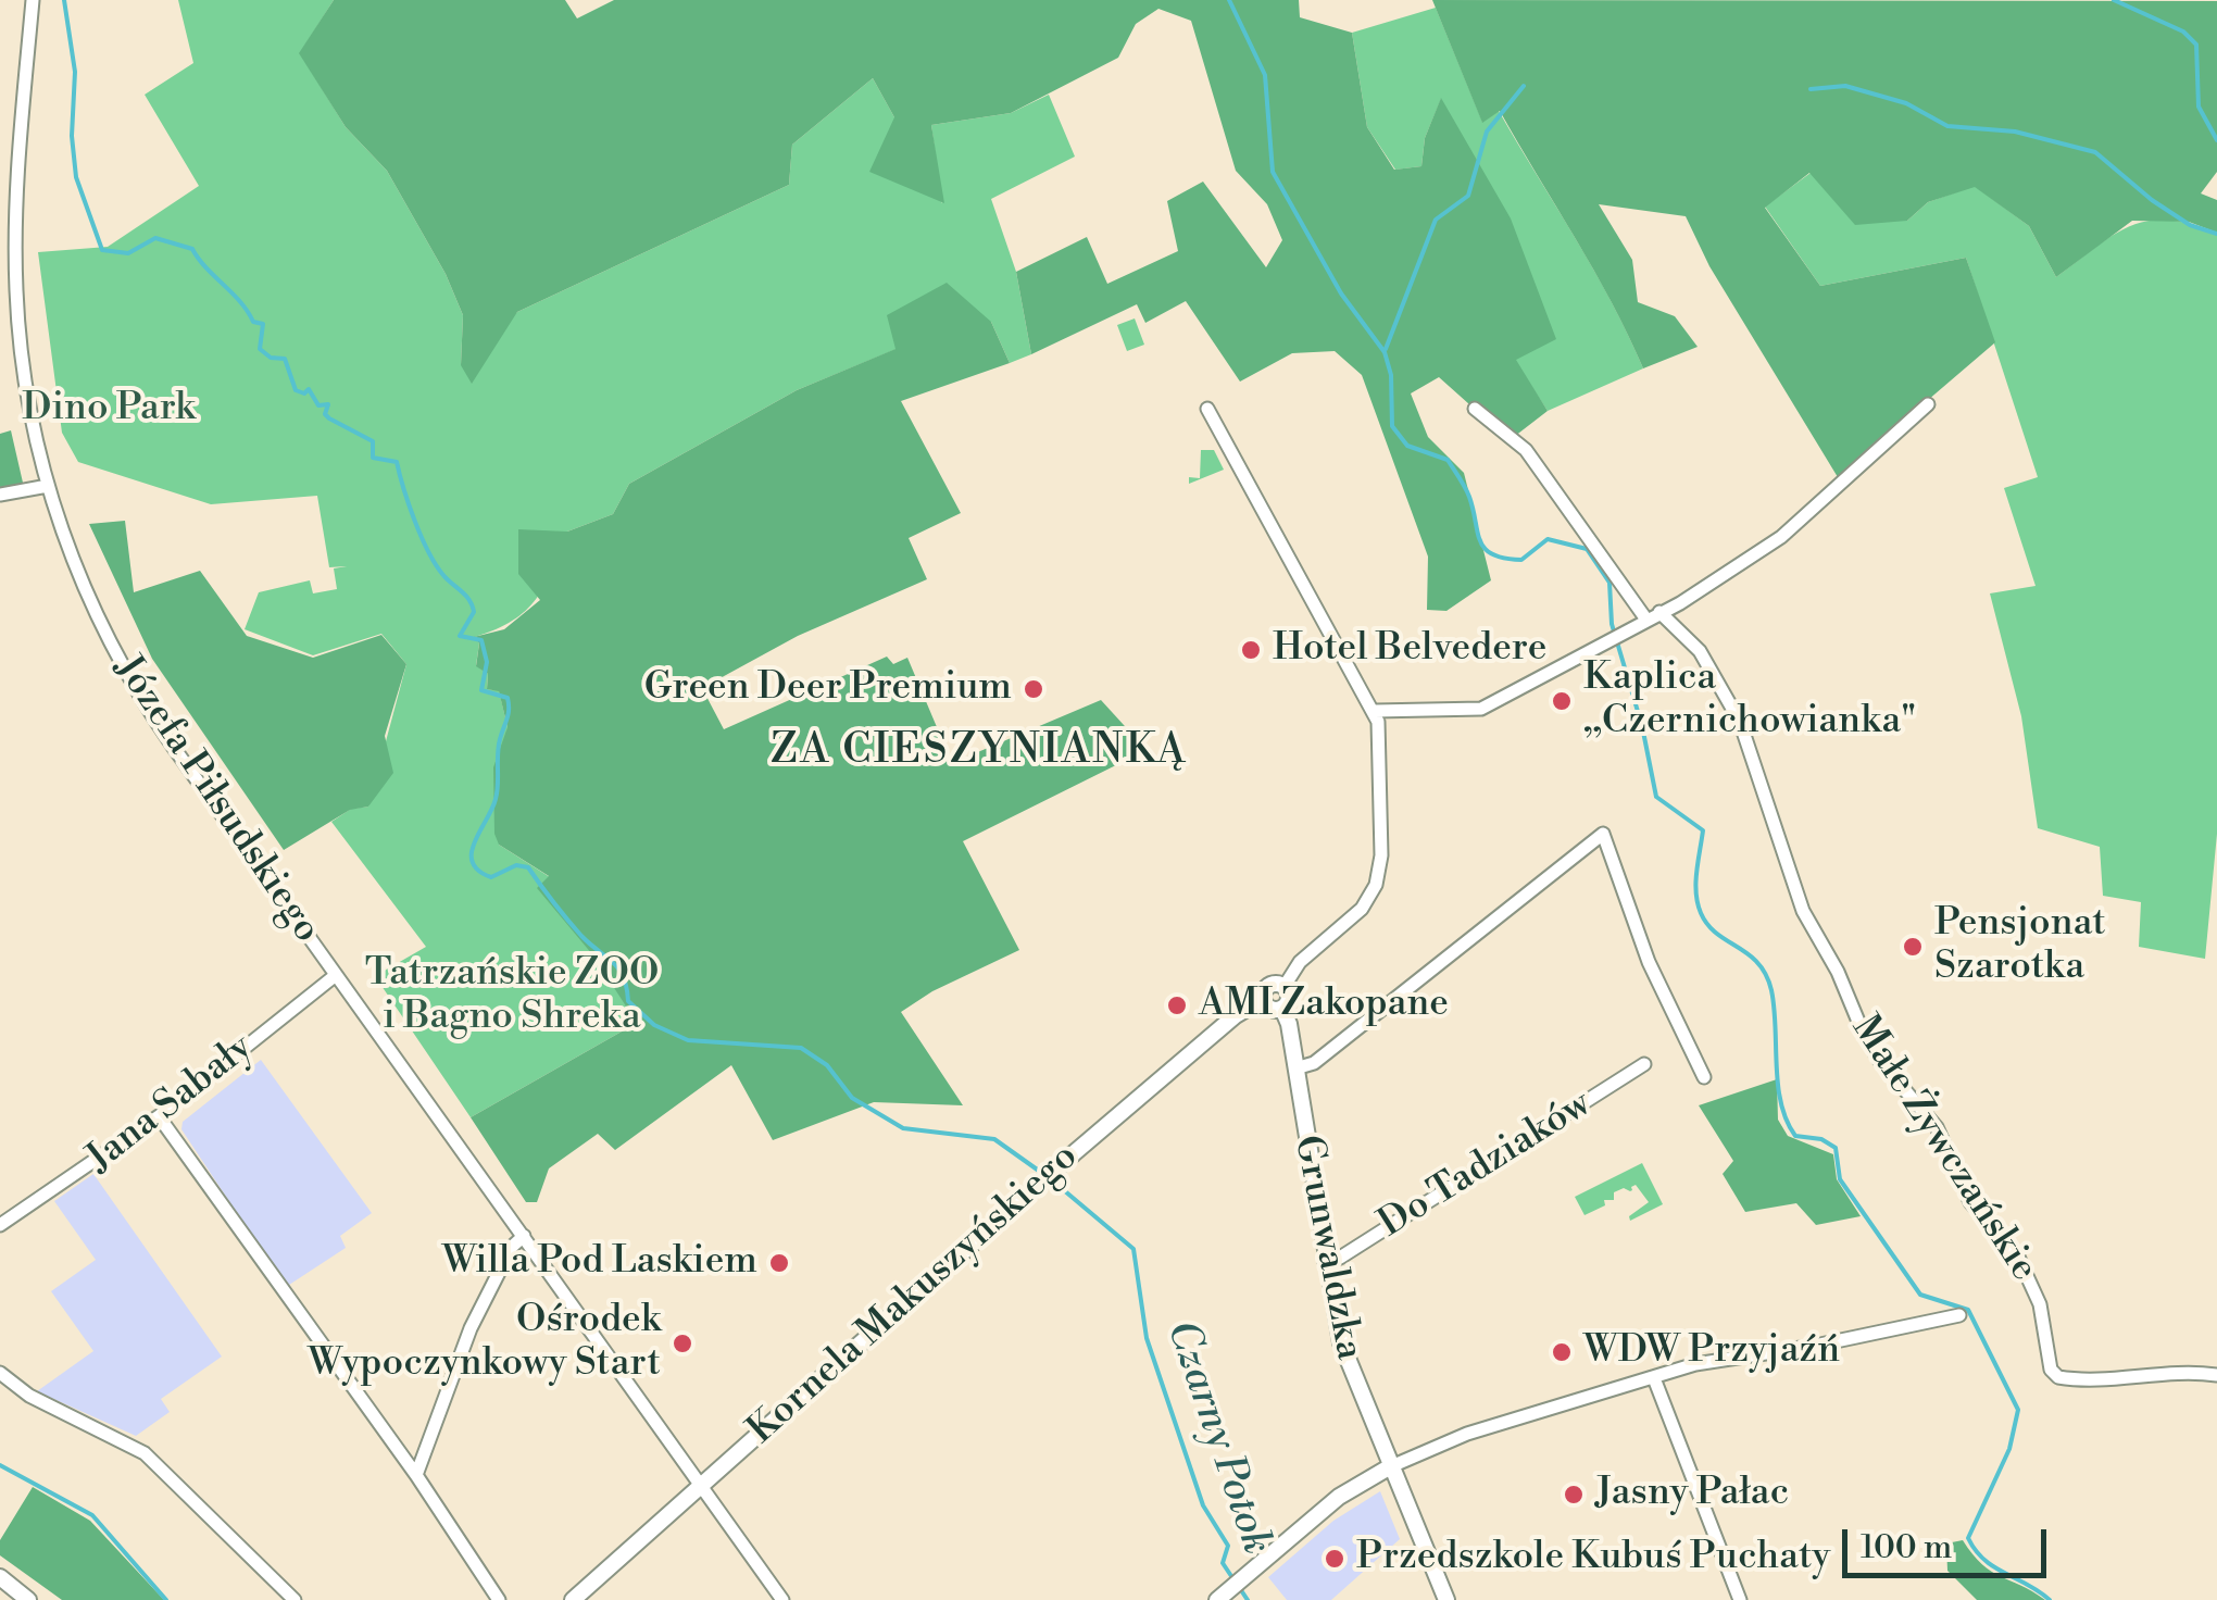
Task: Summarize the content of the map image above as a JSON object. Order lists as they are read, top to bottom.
{
  "streets": {
    "street": [
      "Józefa Piłsudskiego",
      "Jana Sabały",
      "Małe Żywczańskie",
      "Do Tadziaków",
      "Grunwaldzka",
      "Kornela Makuszyńskiego"
    ]
  },
  "crossings": [
    ["Józefa Piłsudskiego", "Jana Sabały"],
    ["Józefa Piłsudskiego", "Kornela Makuszyńskiego"],
    ["Do Tadziaków", "Grunwaldzka"],
    ["Grunwaldzka", "Kornela Makuszyńskiego"]
  ],
  "districts": ["ZA CIESZYNIANKĄ"],
  "water": ["Czarny Potok"],
  "parks": ["Dino Park", "Tatrzańskie ZOO i Bagno Shreka"],
  "places": [
    "Hotel Belvedere",
    "Green Deer Premium",
    "Kaplica „Czernichowianka\"",
    "Pensjonat Szarotka",
    "AMI Zakopane",
    "Willa Pod Laskiem",
    "Ośrodek Wypoczynkowy Start",
    "WDW Przyjaźń",
    "Jasny Pałac",
    "Przedszkole Kubuś Puchaty"
  ],
  "scale_bar": "100 m"
}
